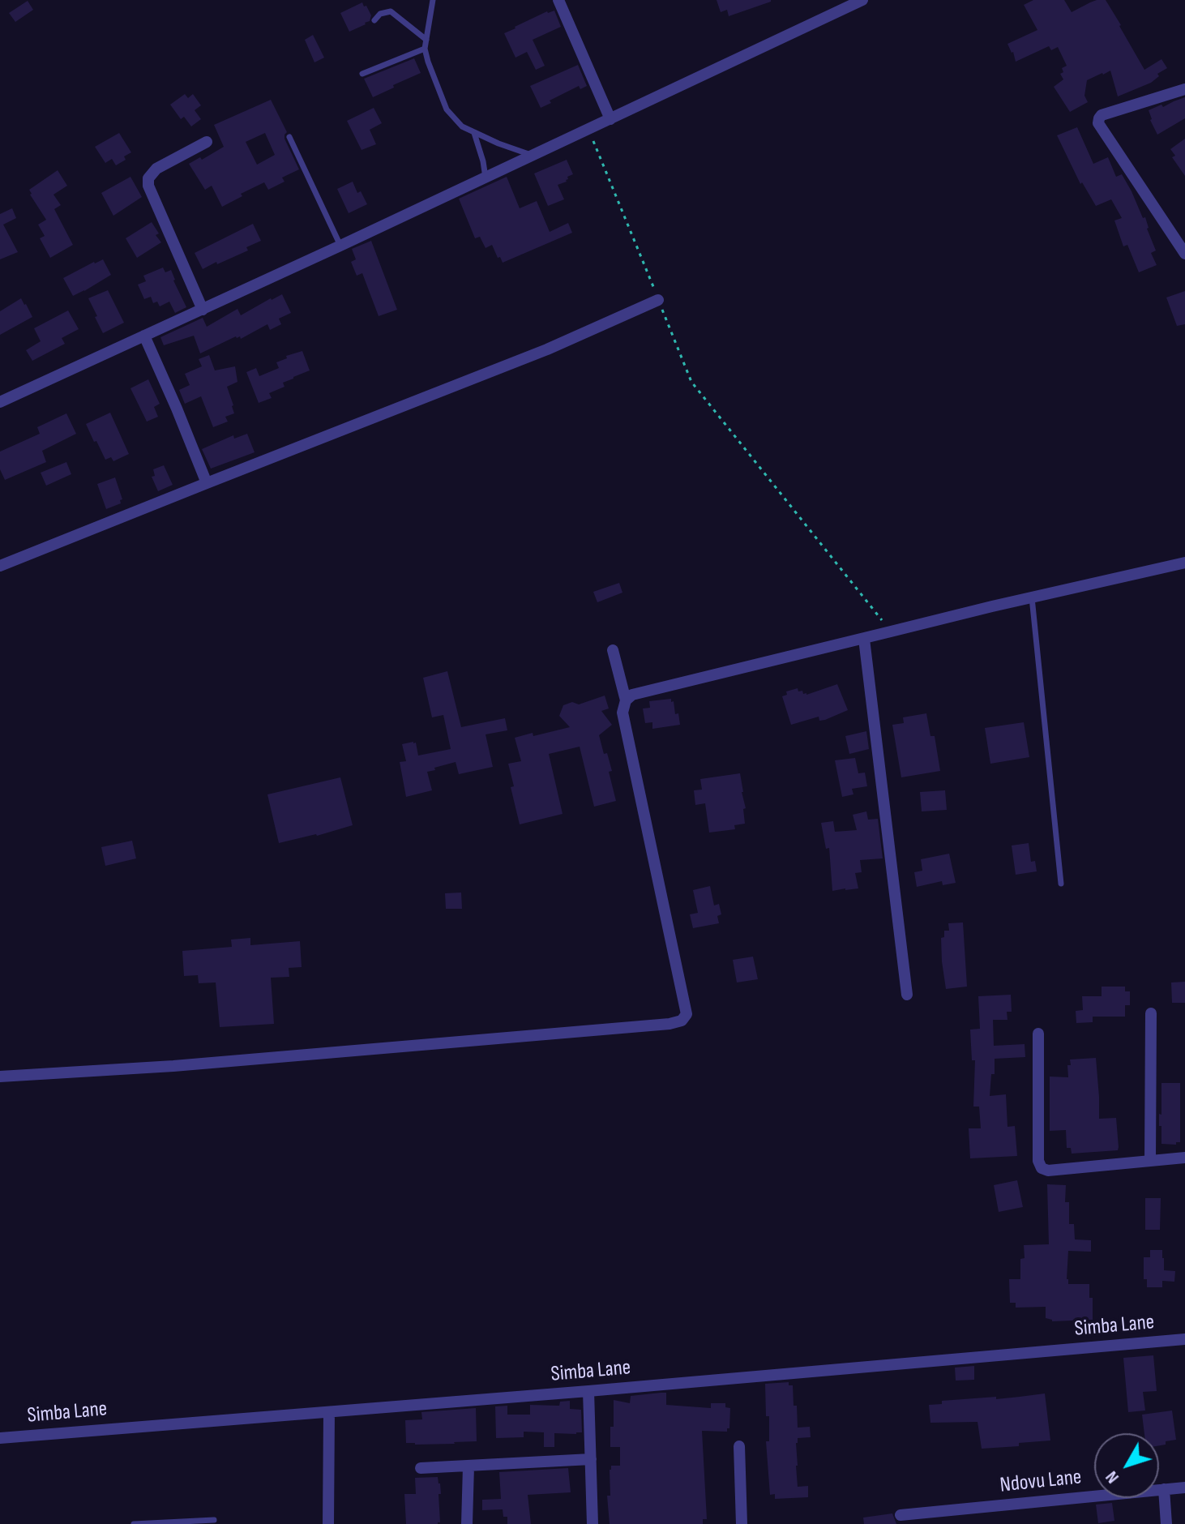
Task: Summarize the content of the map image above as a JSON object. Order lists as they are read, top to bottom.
{
  "streets": {
    "street": ["Simba Lane", "Ndovu Lane"]
  },
  "north": "bottom left"
}
